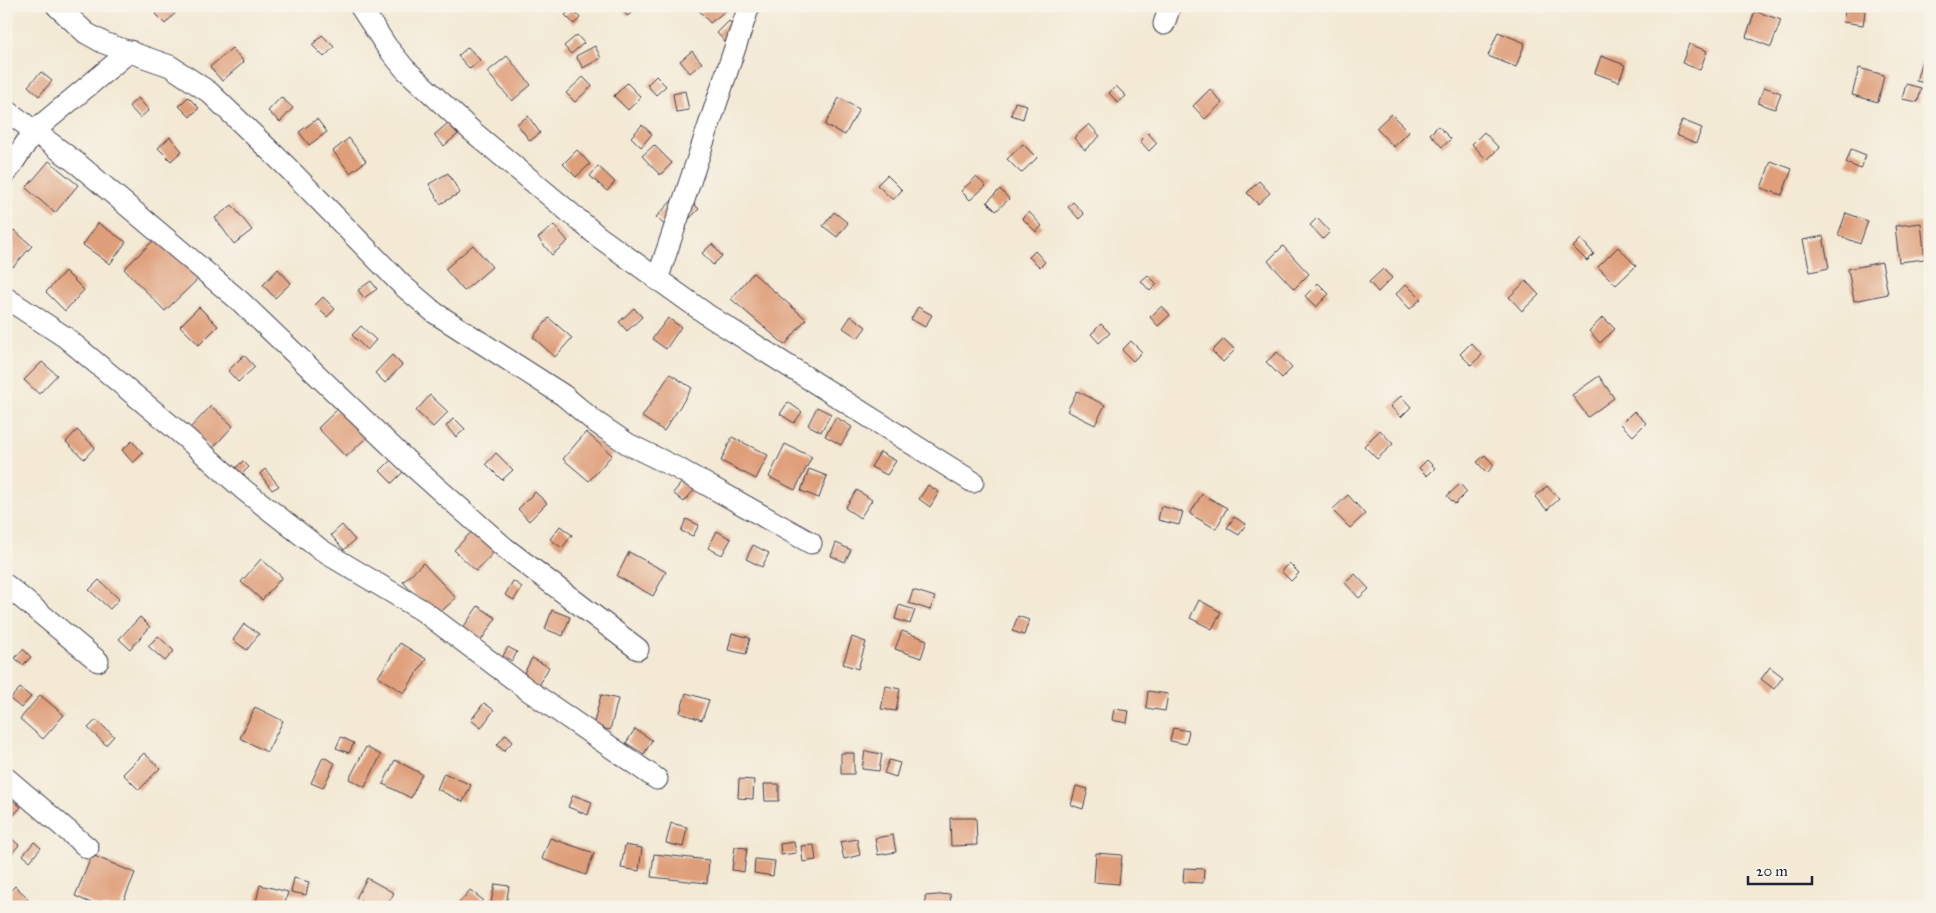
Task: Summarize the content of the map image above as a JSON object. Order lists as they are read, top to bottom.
{
  "scale_bar": "20 m"
}
